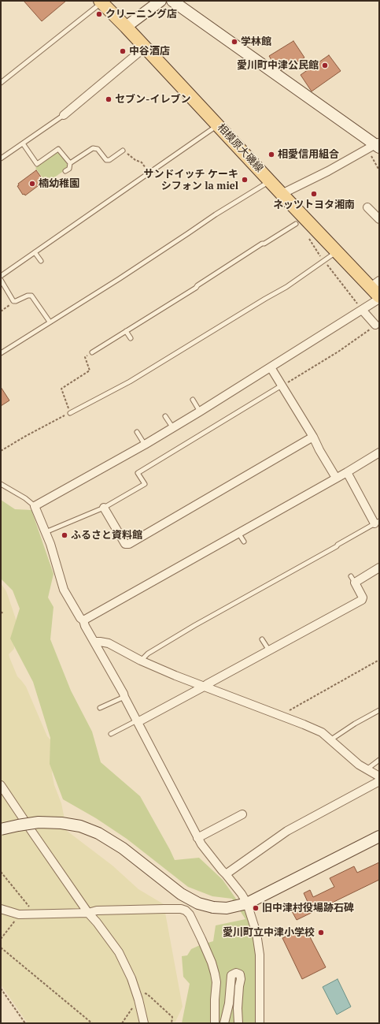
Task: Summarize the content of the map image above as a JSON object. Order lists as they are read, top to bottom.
{
  "streets": {
    "main road": ["相模原大磯線"]
  },
  "places": [
    "クリーニング店",
    "学林館",
    "中谷酒店",
    "愛川町中津公民館",
    "セブン-イレブン",
    "相愛信用組合",
    "サンドイッチ ケーキ シフォン la miel",
    "楠幼稚園",
    "ネッツトヨタ湘南",
    "ふるさと資料館",
    "旧中津村役場跡石碑",
    "愛川町立中津小学校"
  ]
}
